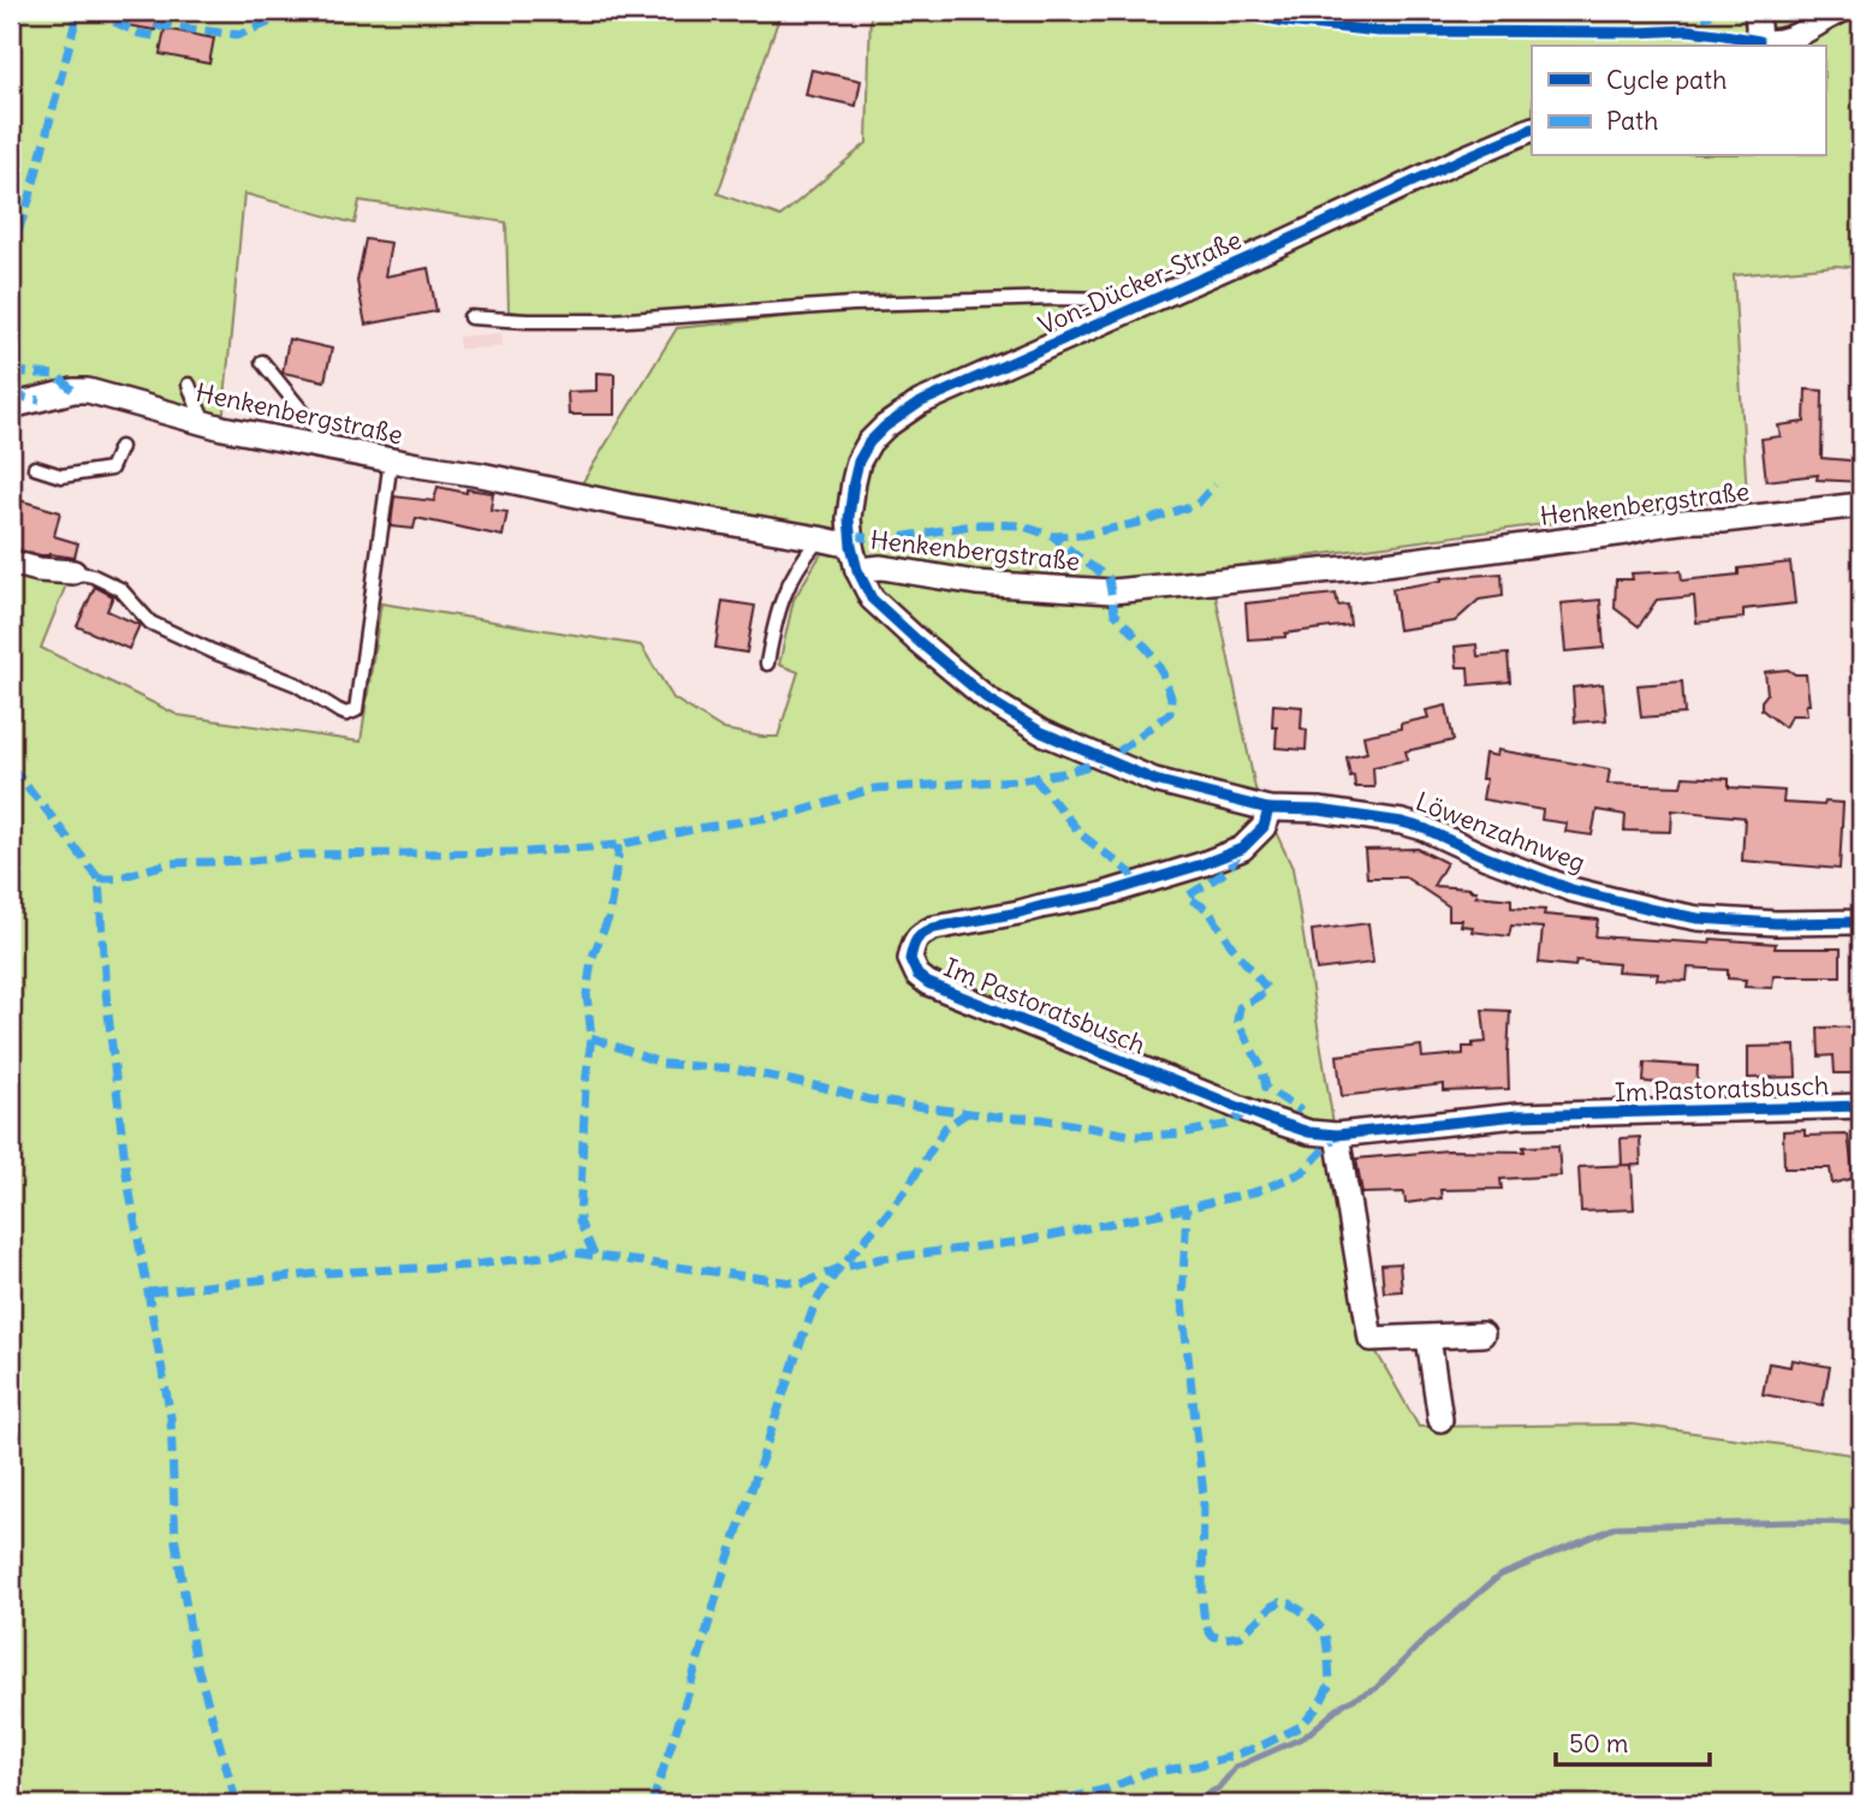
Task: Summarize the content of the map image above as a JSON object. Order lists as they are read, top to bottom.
{
  "streets": {
    "street": [
      "Von-Dücker-Straße",
      "Henkenbergstraße",
      "Löwenzahnweg",
      "Im Pastoratsbusch"
    ]
  },
  "crossings": [
    ["Von-Dücker-Straße", "Henkenbergstraße"],
    ["Löwenzahnweg", "Im Pastoratsbusch"]
  ],
  "legend": ["Cycle path", "Path"],
  "scale_bar": "50 m"
}
